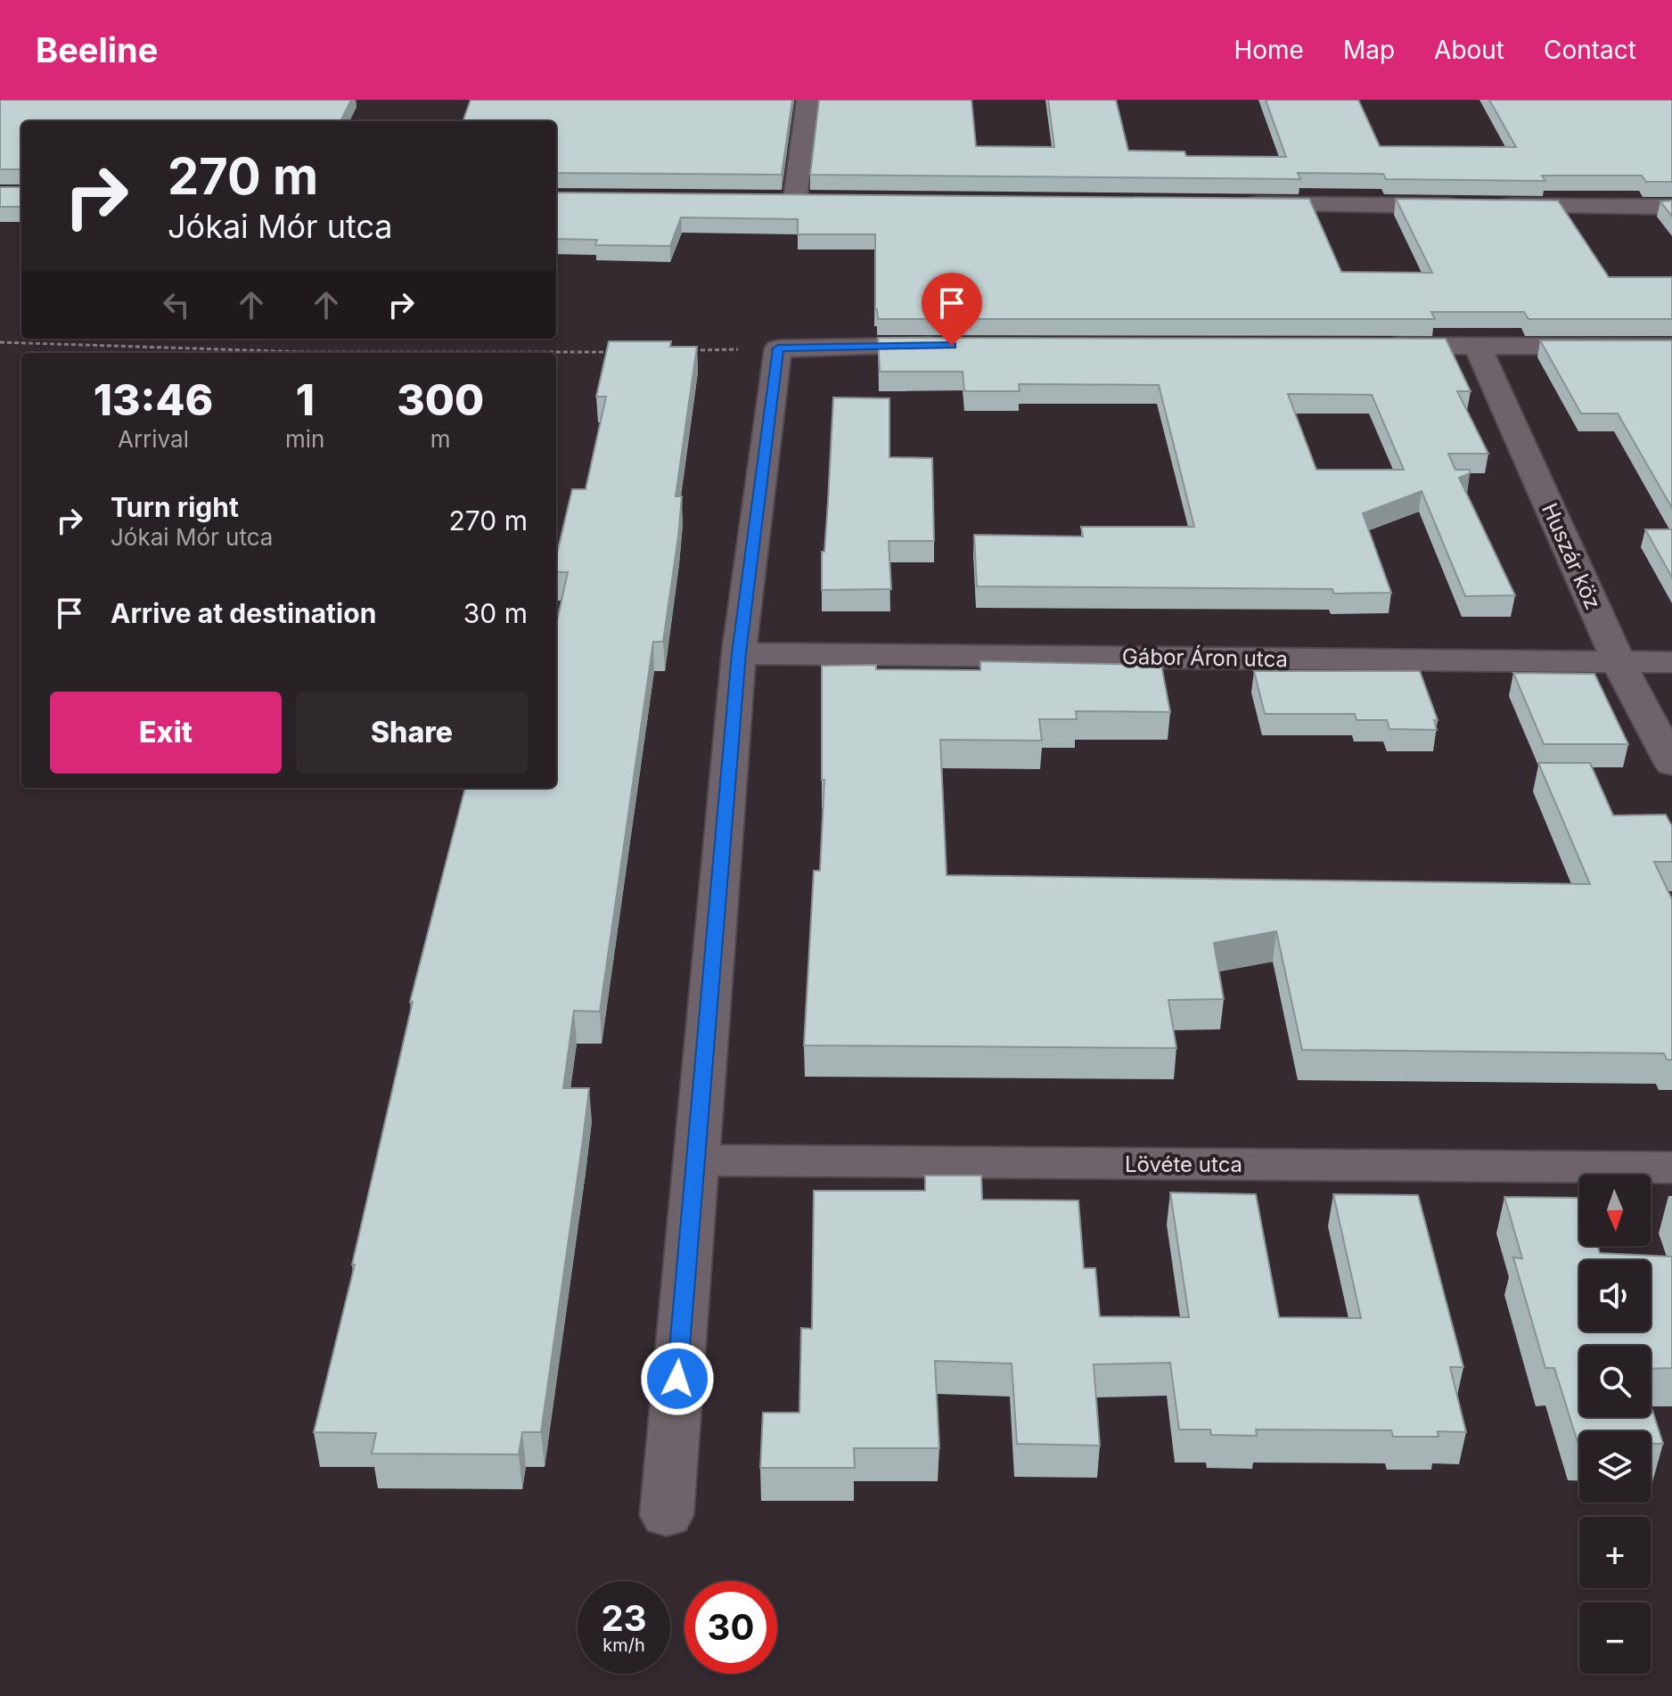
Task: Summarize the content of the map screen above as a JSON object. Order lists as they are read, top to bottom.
{
  "streets": {
    "street": ["Huszár köz", "Gábor Áron utca", "Lövéte utca"]
  },
  "crossings": [
    ["Huszár köz", "Gábor Áron utca"]
  ],
  "north": "bottom",
  "page": {
    "header": "Beeline",
    "nav": [
      "Home",
      "Map",
      "About",
      "Contact"
    ],
    "turn": ["270 m", "Jókai Mór utca"],
    "eta": [
      "13:46",
      "Arrival",
      "1",
      "min",
      "300",
      "m"
    ],
    "list": [
      {
        "name": "Turn right",
        "note": "Jókai Mór utca",
        "value": "270 m"
      },
      {
        "name": "Arrive at destination",
        "value": "30 m"
      }
    ],
    "buttons": ["Exit", "Share"],
    "map_buttons": ["+", "−"],
    "speed": "23 km/h",
    "limit": "30"
  }
}
